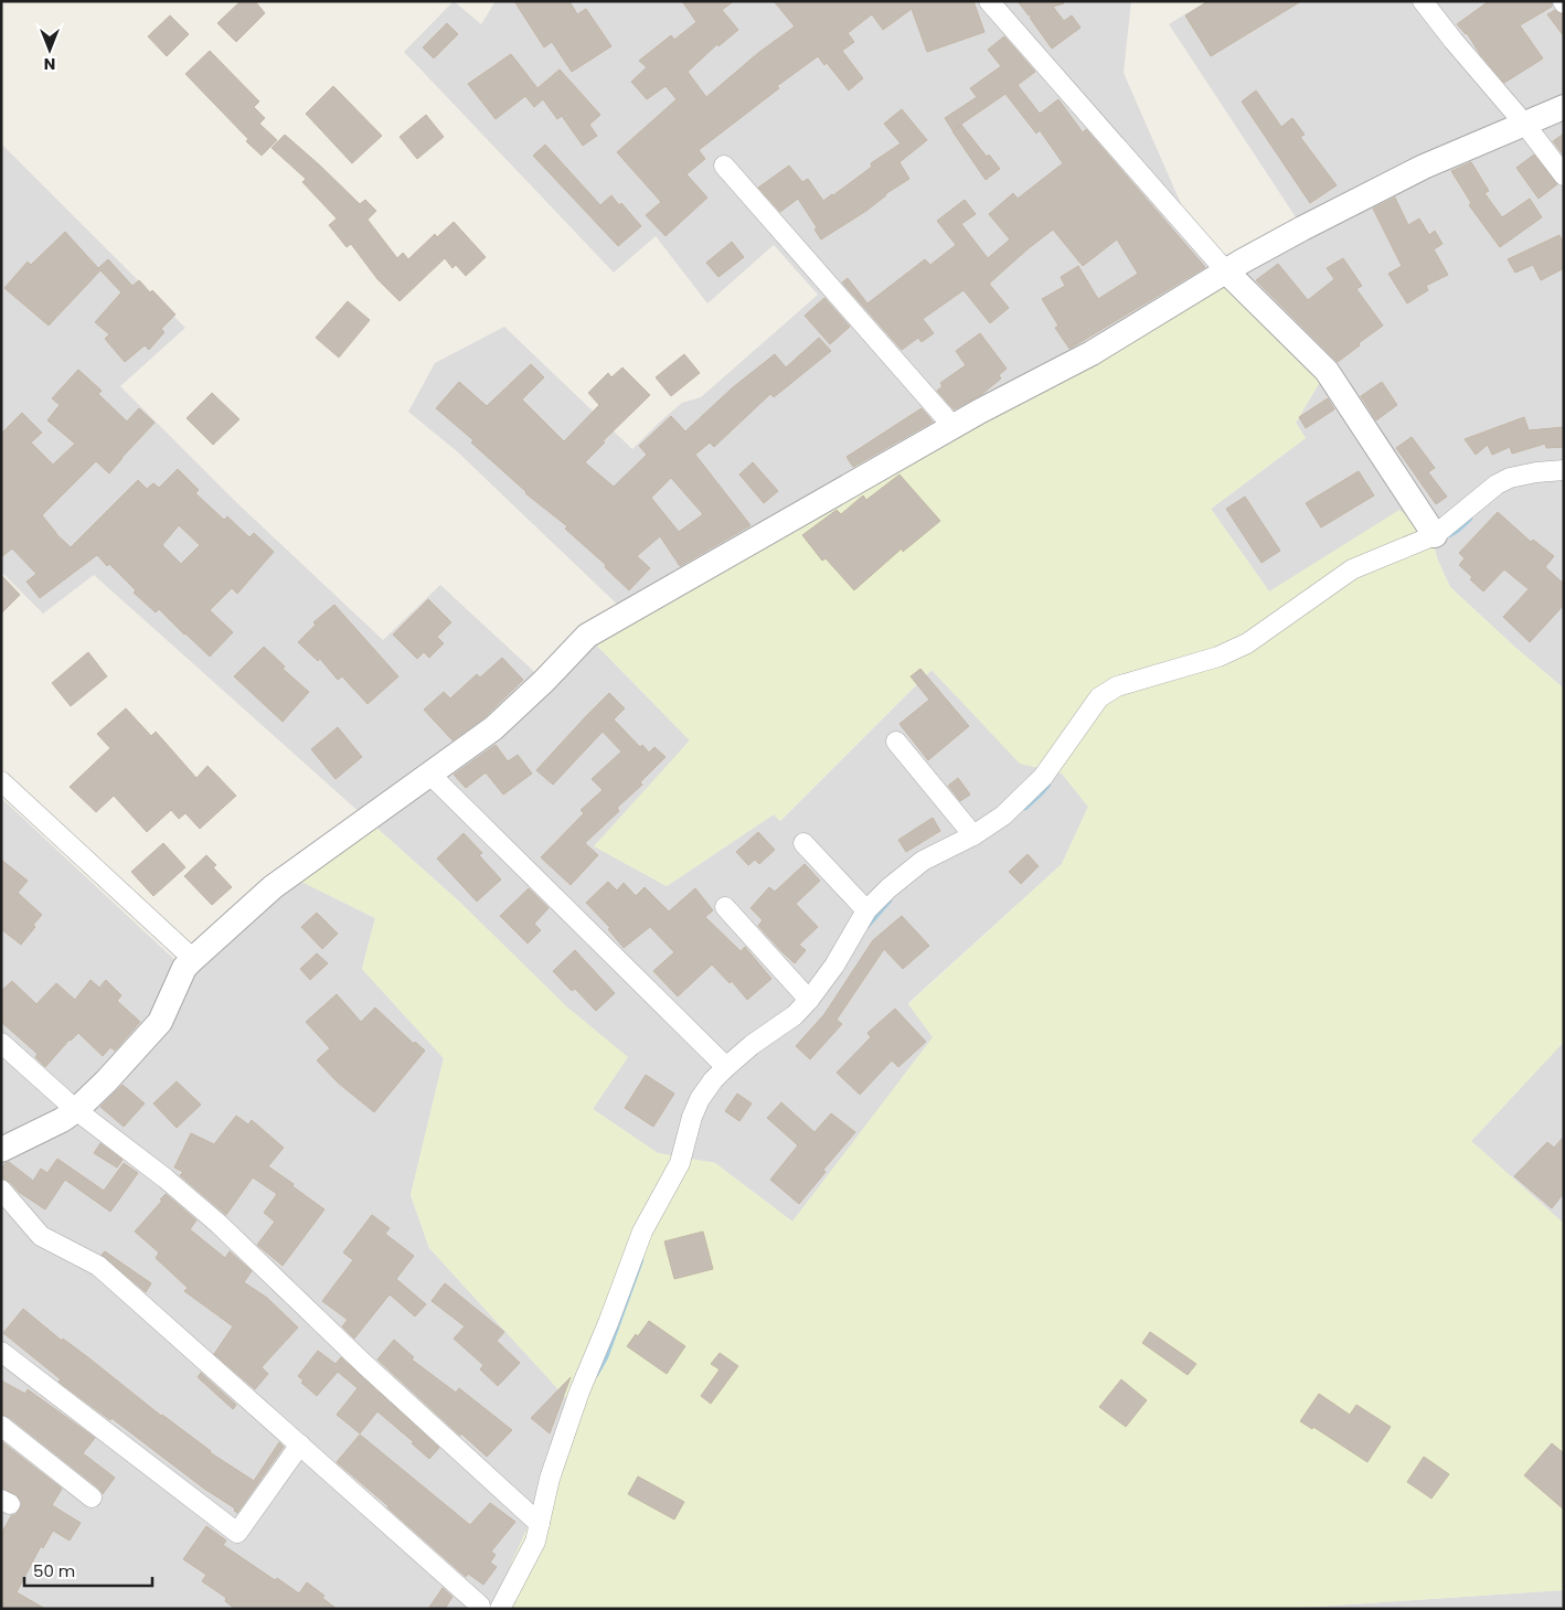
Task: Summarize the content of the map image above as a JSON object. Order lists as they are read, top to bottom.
{
  "scale_bar": "50 m",
  "north": "bottom"
}
